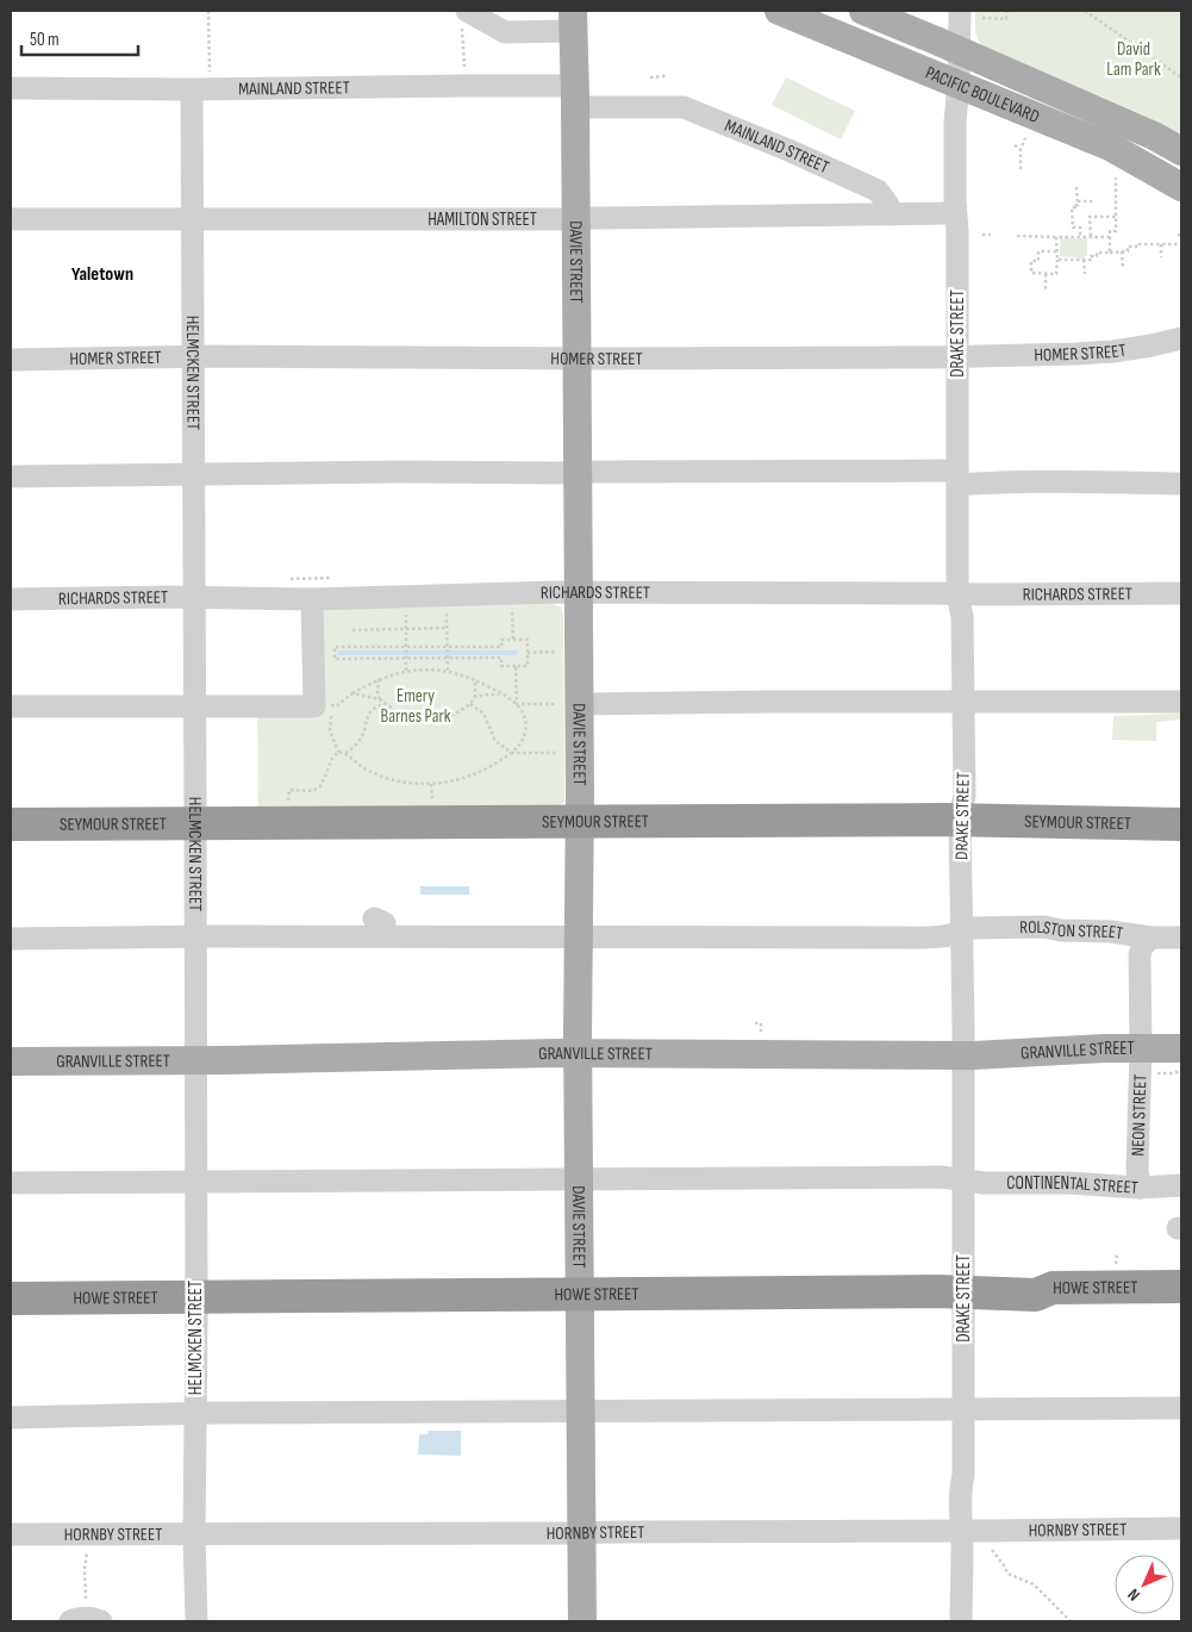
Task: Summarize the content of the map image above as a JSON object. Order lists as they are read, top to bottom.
{
  "streets": {
    "highway": ["SEYMOUR STREET", "HOWE STREET"],
    "main road": ["PACIFIC BOULEVARD", "DAVIE STREET", "GRANVILLE STREET"],
    "street": [
      "MAINLAND STREET",
      "HAMILTON STREET",
      "DRAKE STREET",
      "HOMER STREET",
      "HELMCKEN STREET",
      "RICHARDS STREET",
      "ROLSTON STREET",
      "NEON STREET",
      "CONTINENTAL STREET",
      "HORNBY STREET"
    ]
  },
  "crossings": [
    ["MAINLAND STREET", "HAMILTON STREET"],
    ["MAINLAND STREET", "DAVIE STREET"],
    ["MAINLAND STREET", "HELMCKEN STREET"],
    ["PACIFIC BOULEVARD", "DRAKE STREET"],
    ["HAMILTON STREET", "DAVIE STREET"],
    ["HAMILTON STREET", "DRAKE STREET"],
    ["HAMILTON STREET", "HELMCKEN STREET"],
    ["DAVIE STREET", "HOMER STREET"],
    ["DAVIE STREET", "RICHARDS STREET"],
    ["DAVIE STREET", "SEYMOUR STREET"],
    ["DAVIE STREET", "ROLSTON STREET"],
    ["DAVIE STREET", "GRANVILLE STREET"],
    ["DAVIE STREET", "CONTINENTAL STREET"],
    ["DAVIE STREET", "HOWE STREET"],
    ["DAVIE STREET", "HORNBY STREET"],
    ["DRAKE STREET", "HOMER STREET"],
    ["DRAKE STREET", "RICHARDS STREET"],
    ["DRAKE STREET", "SEYMOUR STREET"],
    ["DRAKE STREET", "ROLSTON STREET"],
    ["DRAKE STREET", "GRANVILLE STREET"],
    ["DRAKE STREET", "CONTINENTAL STREET"],
    ["DRAKE STREET", "HOWE STREET"],
    ["DRAKE STREET", "HORNBY STREET"],
    ["HOMER STREET", "HELMCKEN STREET"],
    ["HELMCKEN STREET", "RICHARDS STREET"],
    ["HELMCKEN STREET", "SEYMOUR STREET"],
    ["HELMCKEN STREET", "ROLSTON STREET"],
    ["HELMCKEN STREET", "GRANVILLE STREET"],
    ["HELMCKEN STREET", "CONTINENTAL STREET"],
    ["HELMCKEN STREET", "HOWE STREET"],
    ["HELMCKEN STREET", "HORNBY STREET"],
    ["ROLSTON STREET", "NEON STREET"],
    ["GRANVILLE STREET", "NEON STREET"],
    ["NEON STREET", "CONTINENTAL STREET"]
  ],
  "districts": ["Yaletown"],
  "parks": ["David Lam Park", "Emery Barnes Park"],
  "scale_bar": "50 m",
  "north": "bottom left"
}
